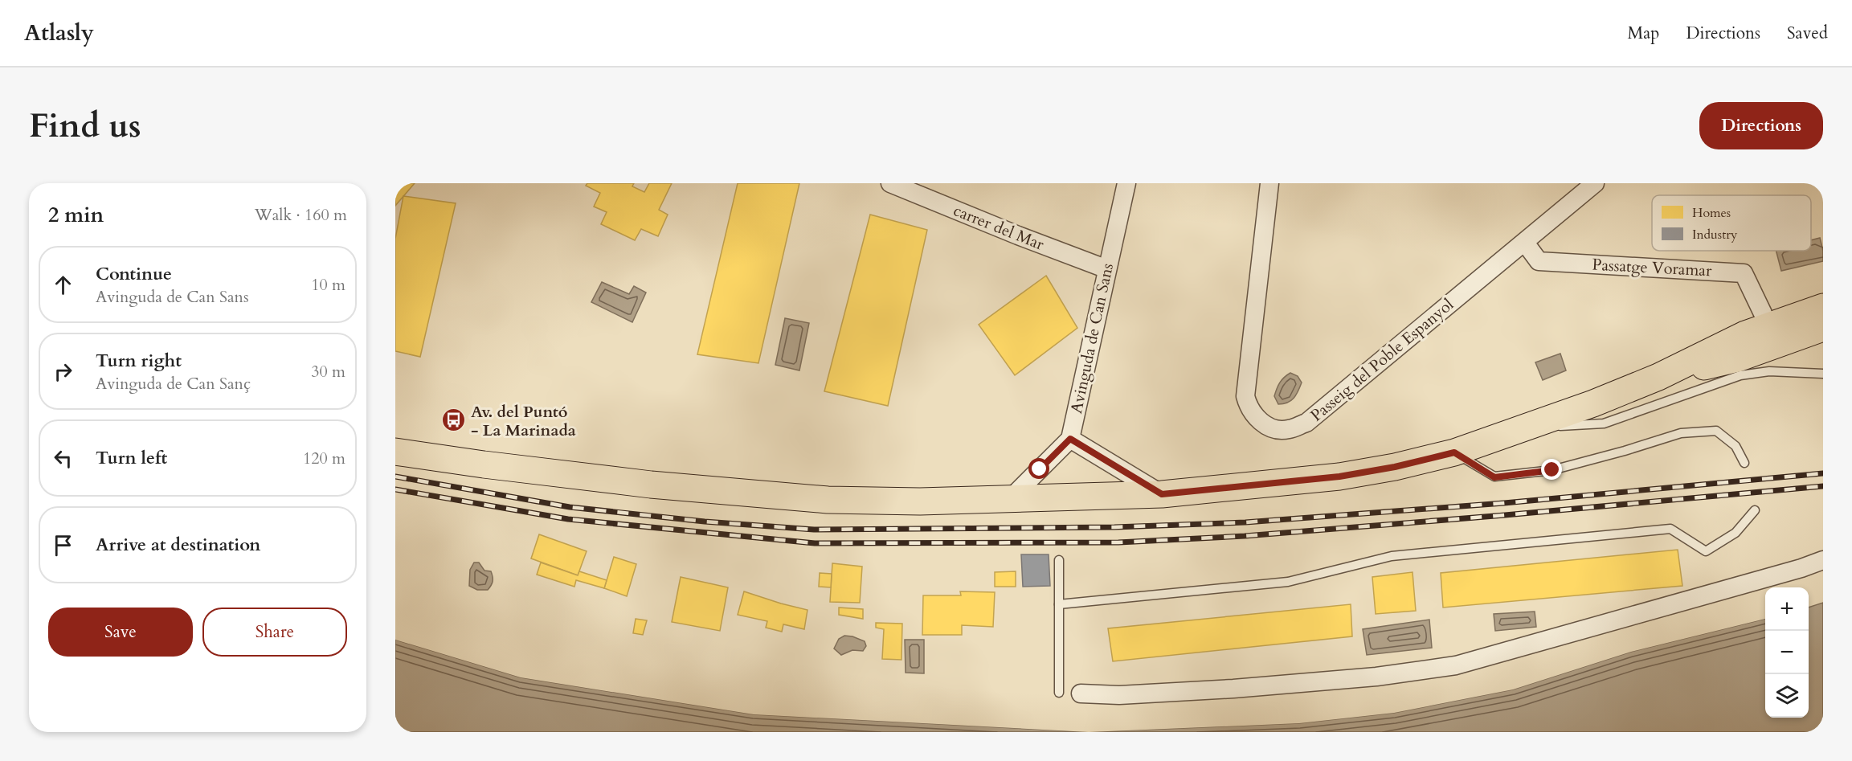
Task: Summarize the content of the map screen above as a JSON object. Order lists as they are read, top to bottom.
{
  "streets": {
    "street": [
      "carrer del Mar",
      "Passatge Voramar",
      "Avinguda de Can Sans",
      "Passeig del Poble Espanyol"
    ]
  },
  "crossings": [
    ["carrer del Mar", "Avinguda de Can Sans"],
    ["Passatge Voramar", "Passeig del Poble Espanyol"]
  ],
  "places": {
    "bus stop": ["Av. del Puntó - La Marinada"]
  },
  "legend": ["Homes", "Industry"],
  "page": {
    "header": "Atlasly",
    "nav": ["Map", "Directions", "Saved"],
    "buttons": [
      "Directions",
      ["Save", "Share"]
    ],
    "title": "Find us",
    "heading": ["2 min", "Walk · 160 m"],
    "list": [
      ["Continue", "Avinguda de Can Sans", "10 m"],
      ["Turn right", "Avinguda de Can Sanç", "30 m"],
      ["Turn left", "120 m"],
      "Arrive at destination"
    ],
    "map_buttons": ["+", "−"]
  }
}
